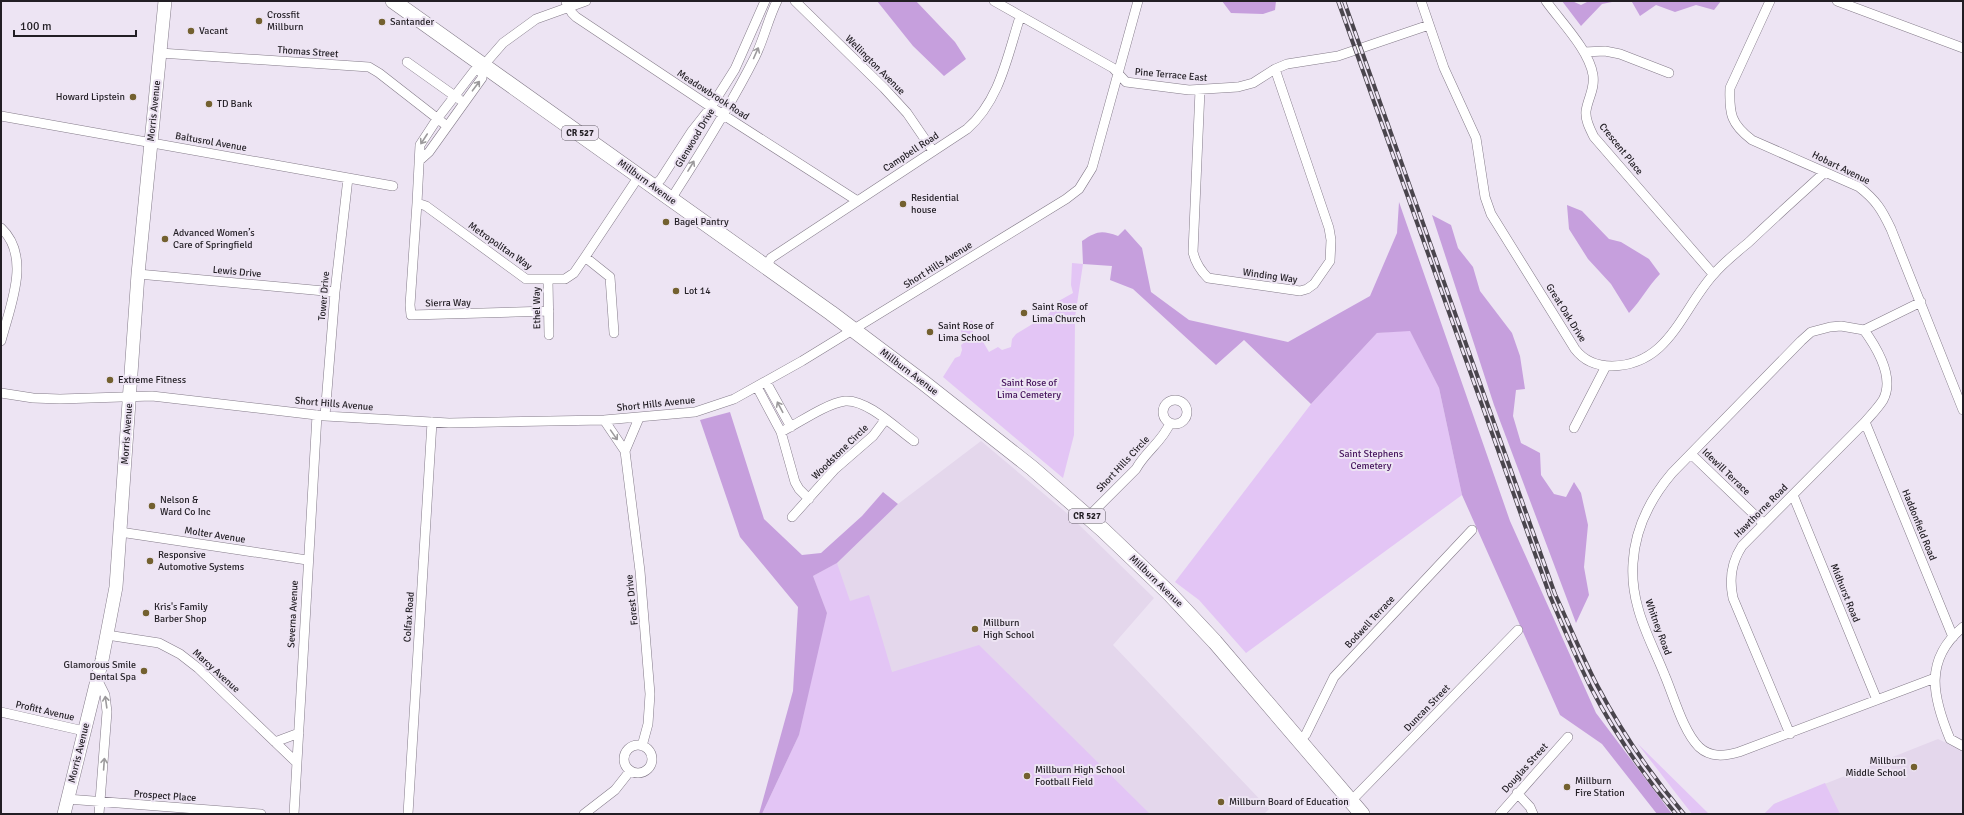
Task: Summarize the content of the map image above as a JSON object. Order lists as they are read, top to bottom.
{
  "streets": {
    "main road": ["Morris Avenue", "CR 527", "Millburn Avenue"],
    "street": [
      "Thomas Street",
      "Wellington Avenue",
      "Pine Terrace East",
      "Meadowbrook Road",
      "Glenwood Drive",
      "Baltusrol Avenue",
      "Crescent Place",
      "Campbell Road",
      "Hobart Avenue",
      "Metropolitan Way",
      "Short Hills Avenue",
      "Lewis Drive",
      "Winding Way",
      "Tower Drive",
      "Sierra Way",
      "Ethel Way",
      "Great Oak Drive",
      "Woodstone Circle",
      "Short Hills Circle",
      "Idewill Terrace",
      "Hawthorne Road",
      "Haddonfield Road",
      "Molter Avenue",
      "Midhurst Road",
      "Forest Drive",
      "Severna Avenue",
      "Colfax Road",
      "Bodwell Terrace",
      "Whitney Road",
      "Marcy Avenue",
      "Duncan Street",
      "Profitt Avenue",
      "Douglas Street",
      "Prospect Place"
    ]
  },
  "crossings": [
    ["Thomas Street", "Morris Avenue"],
    ["Wellington Avenue", "Campbell Road"],
    ["Pine Terrace East", "Campbell Road"],
    ["Pine Terrace East", "Short Hills Avenue"],
    ["Pine Terrace East", "Winding Way"],
    ["Pine Terrace East", "Great Oak Drive"],
    ["Meadowbrook Road", "Glenwood Drive"],
    ["Meadowbrook Road", "Campbell Road"],
    ["Morris Avenue", "Baltusrol Avenue"],
    ["Morris Avenue", "Short Hills Avenue"],
    ["Morris Avenue", "Lewis Drive"],
    ["Morris Avenue", "Molter Avenue"],
    ["Morris Avenue", "Marcy Avenue"],
    ["Morris Avenue", "Profitt Avenue"],
    ["Morris Avenue", "Prospect Place"],
    ["Glenwood Drive", "Millburn Avenue"],
    ["Baltusrol Avenue", "Tower Drive"],
    ["Crescent Place", "Great Oak Drive"],
    ["Campbell Road", "Millburn Avenue"],
    ["Hobart Avenue", "Great Oak Drive"],
    ["Millburn Avenue", "Metropolitan Way"],
    ["Millburn Avenue", "Short Hills Avenue"],
    ["Millburn Avenue", "Short Hills Circle"],
    ["Millburn Avenue", "Bodwell Terrace"],
    ["Millburn Avenue", "Duncan Street"],
    ["Metropolitan Way", "Sierra Way"],
    ["Metropolitan Way", "Ethel Way"],
    ["Short Hills Avenue", "Tower Drive"],
    ["Short Hills Avenue", "Forest Drive"],
    ["Short Hills Avenue", "Severna Avenue"],
    ["Short Hills Avenue", "Colfax Road"],
    ["Lewis Drive", "Tower Drive"],
    ["Tower Drive", "Severna Avenue"],
    ["Sierra Way", "Ethel Way"],
    ["Idewill Terrace", "Hawthorne Road"],
    ["Idewill Terrace", "Whitney Road"],
    ["Hawthorne Road", "Haddonfield Road"],
    ["Hawthorne Road", "Midhurst Road"],
    ["Hawthorne Road", "Whitney Road"],
    ["Molter Avenue", "Severna Avenue"],
    ["Midhurst Road", "Whitney Road"],
    ["Severna Avenue", "Marcy Avenue"]
  ],
  "parks": ["Saint Rose of Lima Cemetery", "Saint Stephens Cemetery"],
  "places": [
    "Crossfit Millburn",
    "Santander",
    "Vacant",
    "Howard Lipstein",
    "TD Bank",
    "Residential house",
    "Bagel Pantry",
    "Advanced Women’s Care of Springfield",
    "Lot 14",
    "Saint Rose of Lima Church",
    "Saint Rose of Lima School",
    "Extreme Fitness",
    "Nelson & Ward Co Inc",
    "Responsive Automotive Systems",
    "Kris's Family Barber Shop",
    "Millburn High School",
    "Glamorous Smile Dental Spa",
    "Millburn Middle School",
    "Millburn High School Football Field",
    "Millburn Fire Station",
    "Millburn Board of Education"
  ],
  "scale_bar": "100 m"
}
